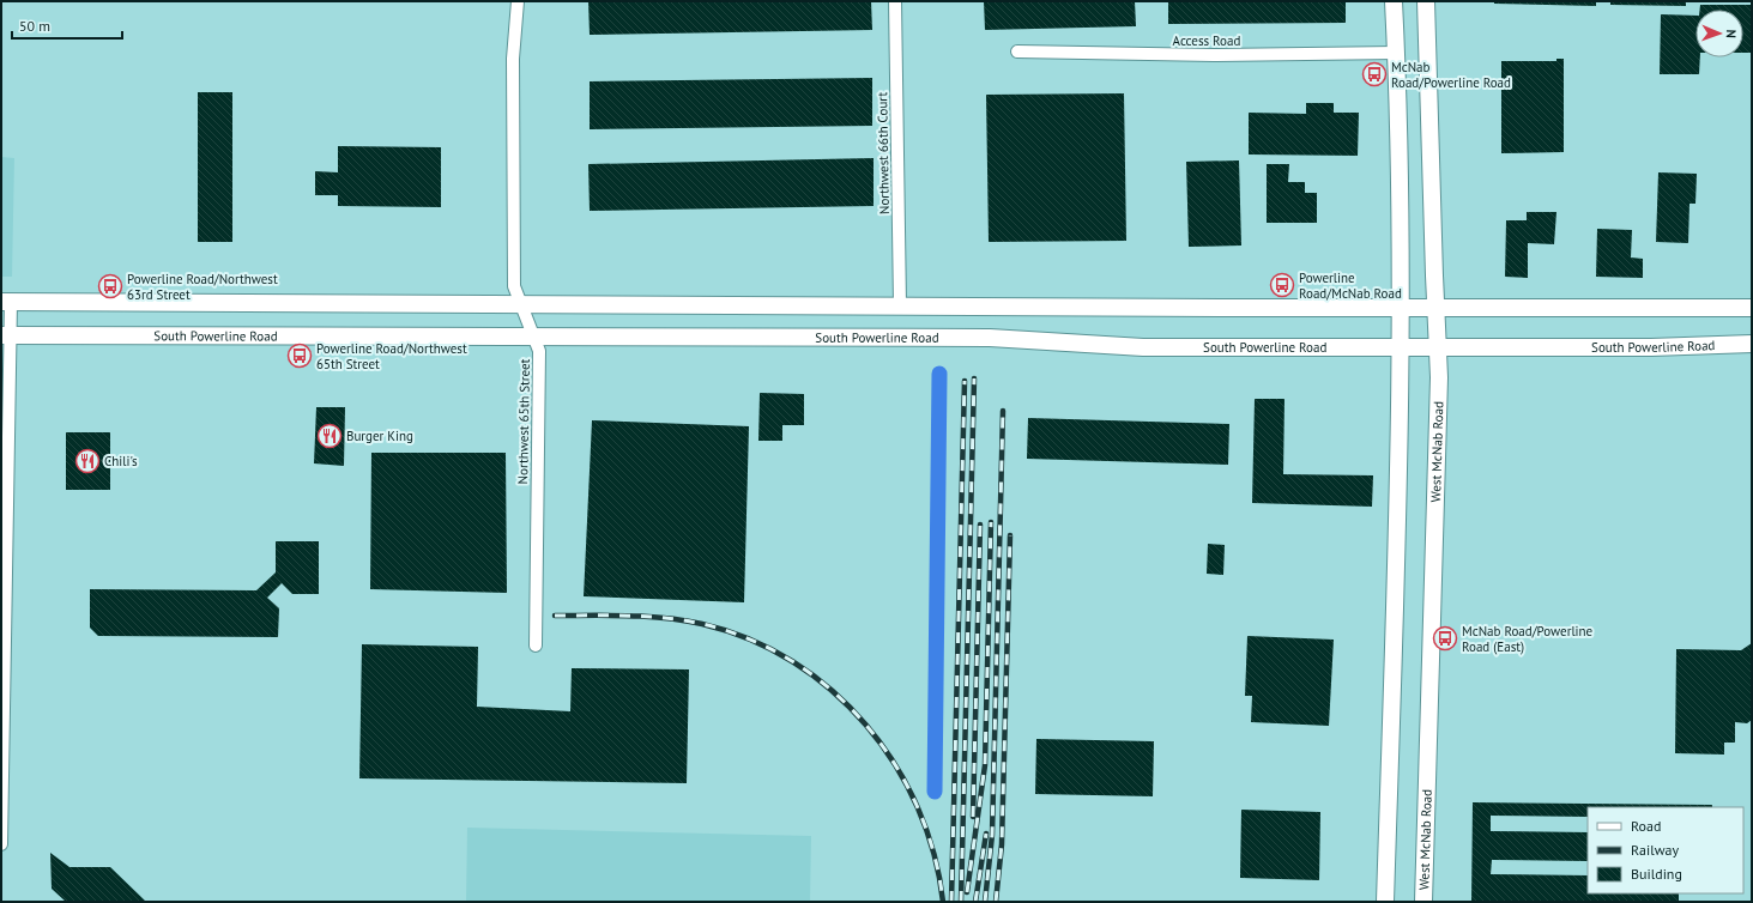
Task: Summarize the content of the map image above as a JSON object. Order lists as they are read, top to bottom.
{
  "streets": {
    "main road": ["South Powerline Road", "West McNab Road"],
    "street": ["Access Road", "Northwest 66th Court", "Northwest 65th Street"]
  },
  "crossings": [
    ["South Powerline Road", "Northwest 65th Street"],
    ["South Powerline Road", "West McNab Road"]
  ],
  "places": {
    "bus stop": [
      "McNab Road/Powerline Road",
      "Powerline Road/McNab Road",
      "Powerline Road/Northwest 63rd Street",
      "Powerline Road/Northwest 65th Street",
      "McNab Road/Powerline Road (East)"
    ],
    "restaurant": ["Burger King", "Chili's"]
  },
  "legend": ["Road", "Railway", "Building"],
  "scale_bar": "50 m",
  "north": "right"
}
